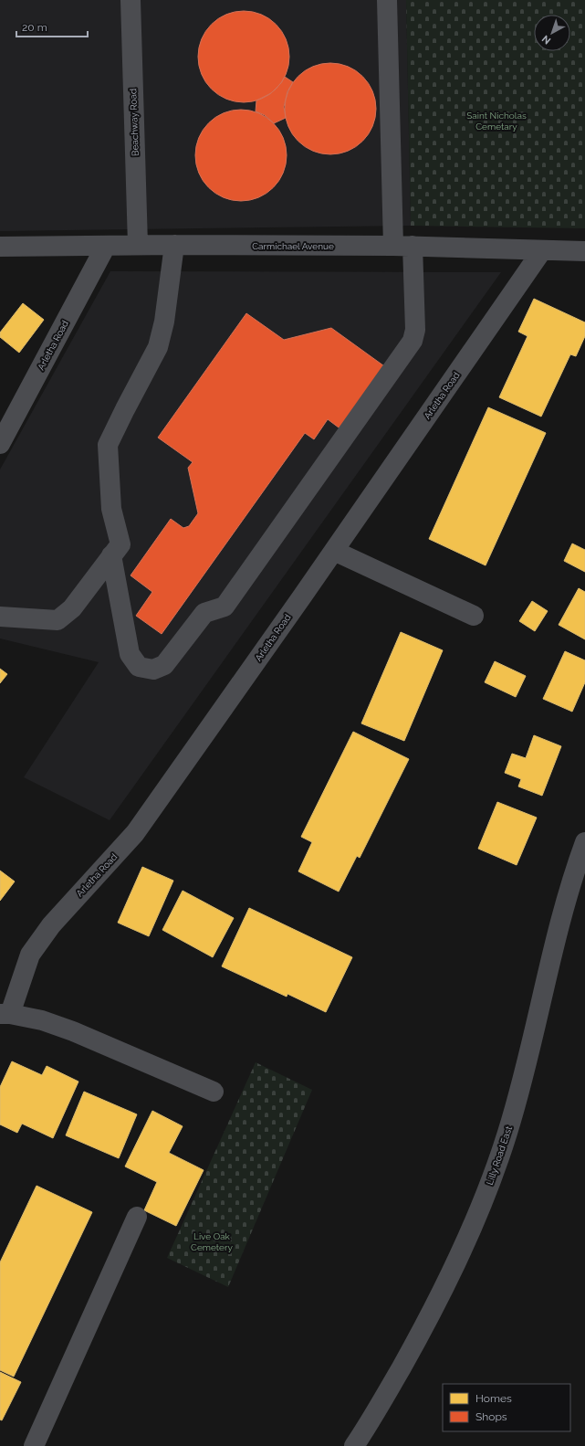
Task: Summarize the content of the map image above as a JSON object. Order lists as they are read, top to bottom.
{
  "streets": {
    "street": [
      "Beachway Road",
      "Carmichael Avenue",
      "Arletha Road",
      "Lilly Road East"
    ]
  },
  "crossings": [
    ["Beachway Road", "Carmichael Avenue"],
    ["Carmichael Avenue", "Arletha Road"]
  ],
  "parks": ["Saint Nicholas Cemetary", "Live Oak Cemetery"],
  "legend": ["Homes", "Shops"],
  "scale_bar": "20 m",
  "north": "bottom left"
}
